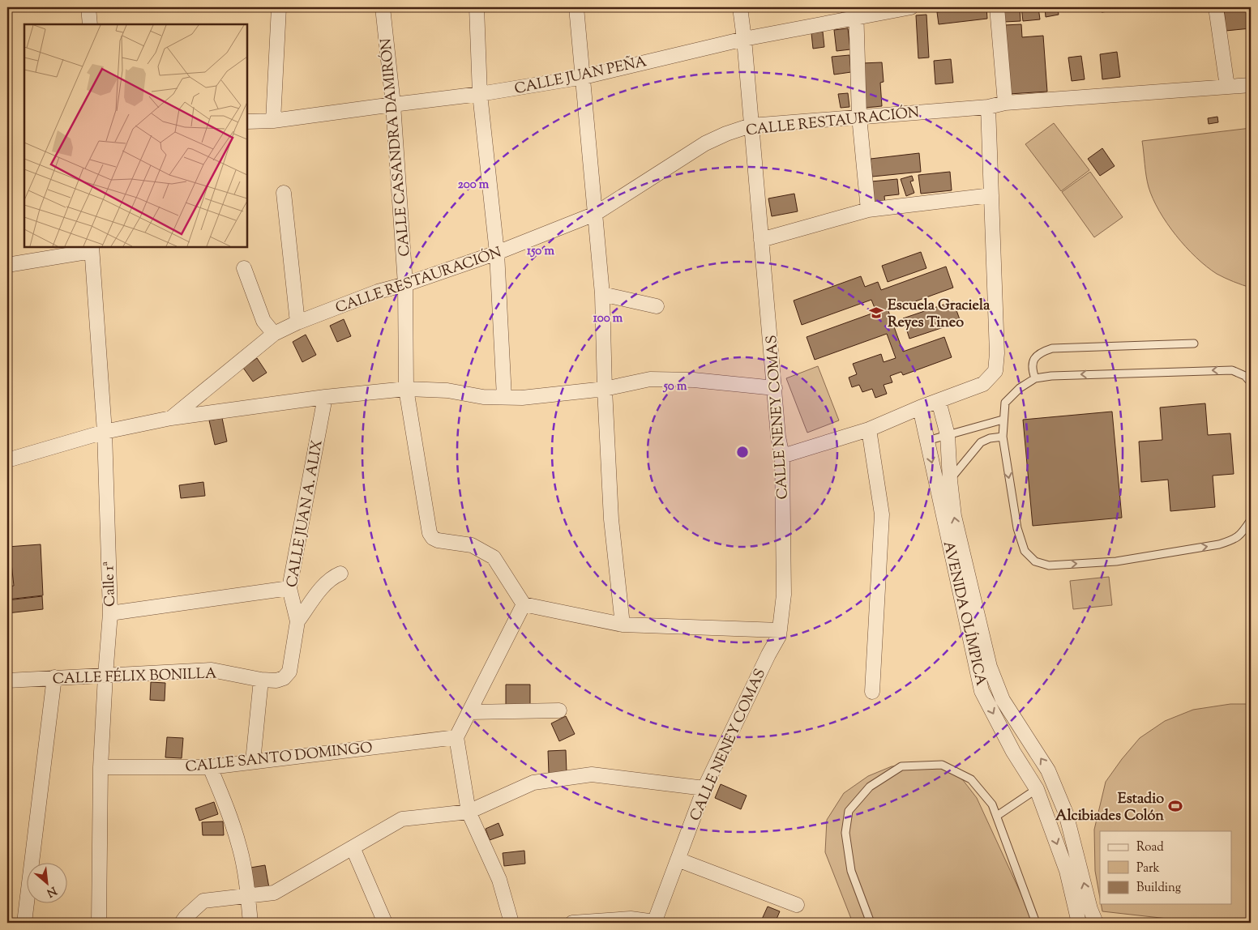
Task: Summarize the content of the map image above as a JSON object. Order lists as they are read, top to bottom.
{
  "streets": {
    "street": [
      "CALLE JUAN PEÑA",
      "CALLE RESTAURACIÓN",
      "CALLE CASANDRA DAMIRÓN",
      "CALLE NENEY COMAS",
      "CALLE JUAN A. ALIX",
      "Calle 1ª",
      "AVENIDA OLÍMPICA",
      "CALLE FÉLIX BONILLA",
      "CALLE SANTO DOMINGO"
    ]
  },
  "crossings": [
    ["CALLE JUAN PEÑA", "CALLE CASANDRA DAMIRÓN"],
    ["CALLE JUAN PEÑA", "CALLE NENEY COMAS"],
    ["CALLE RESTAURACIÓN", "CALLE CASANDRA DAMIRÓN"],
    ["CALLE RESTAURACIÓN", "CALLE NENEY COMAS"],
    ["CALLE RESTAURACIÓN", "Calle 1ª"],
    ["CALLE JUAN A. ALIX", "CALLE FÉLIX BONILLA"],
    ["Calle 1ª", "CALLE FÉLIX BONILLA"],
    ["Calle 1ª", "CALLE SANTO DOMINGO"]
  ],
  "places": {
    "school or university": ["Escuela Graciela Reyes Tineo"],
    "sports": ["Estadio Alcibiades Colón"]
  },
  "legend": ["Road", "Park", "Building"],
  "north": "bottom right",
  "rings": [
    "200 m",
    "150 m",
    "100 m",
    "50 m"
  ]
}
